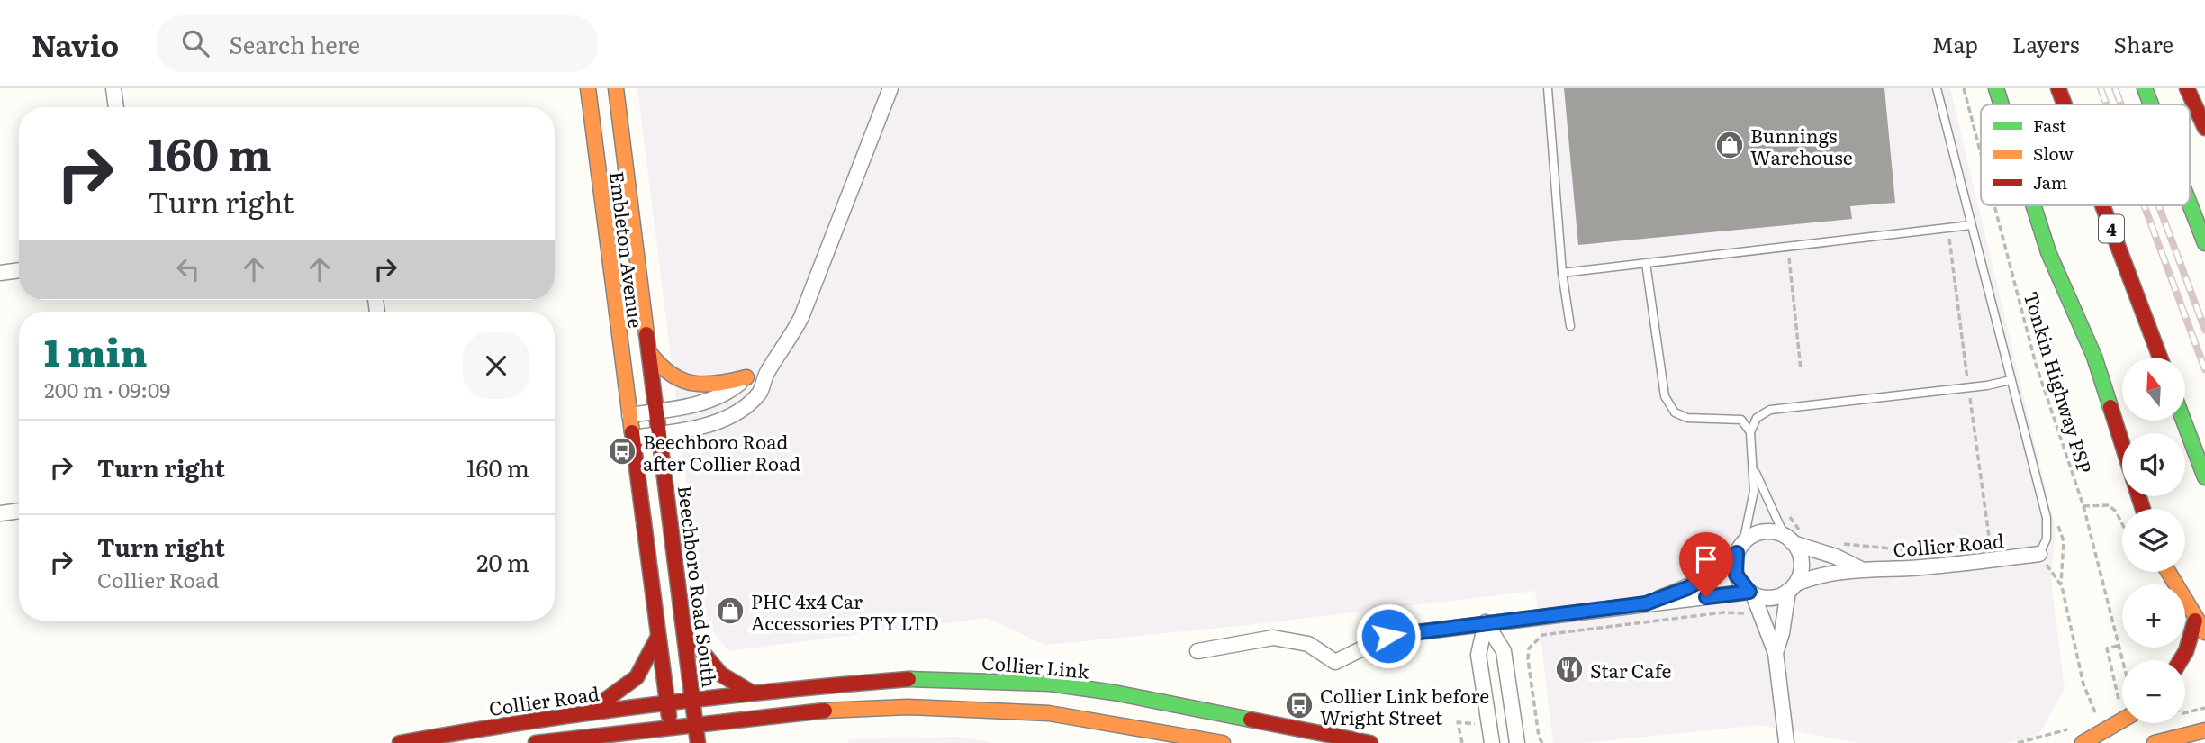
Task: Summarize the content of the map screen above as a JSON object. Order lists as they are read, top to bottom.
{
  "streets": {
    "main road": [
      "4",
      "Embleton Avenue",
      "Collier Road",
      "Beechboro Road South",
      "Collier Link"
    ],
    "path": ["Tonkin Highway PSP"]
  },
  "crossings": [
    ["Embleton Avenue", "Beechboro Road South"],
    ["Collier Road", "Beechboro Road South"],
    ["Collier Road", "Collier Link"],
    ["Beechboro Road South", "Collier Link"]
  ],
  "places": {
    "shop": ["Bunnings Warehouse", "PHC 4x4 Car Accessories PTY LTD"],
    "bus stop": ["Beechboro Road after Collier Road", "Collier Link before Wright Street"],
    "restaurant": ["Star Cafe"]
  },
  "legend": ["Fast", "Slow", "Jam"],
  "north": "top",
  "page": {
    "header": "Navio",
    "search": "Search here",
    "nav": ["Map", "Layers", "Share"],
    "turn": ["160 m", "Turn right"],
    "heading": ["1 min", "200 m · 09:09"],
    "map_buttons": ["+", "−"],
    "list": [
      {
        "name": "Turn right",
        "value": "160 m"
      },
      {
        "name": "Turn right",
        "note": "Collier Road",
        "value": "20 m"
      }
    ]
  }
}
